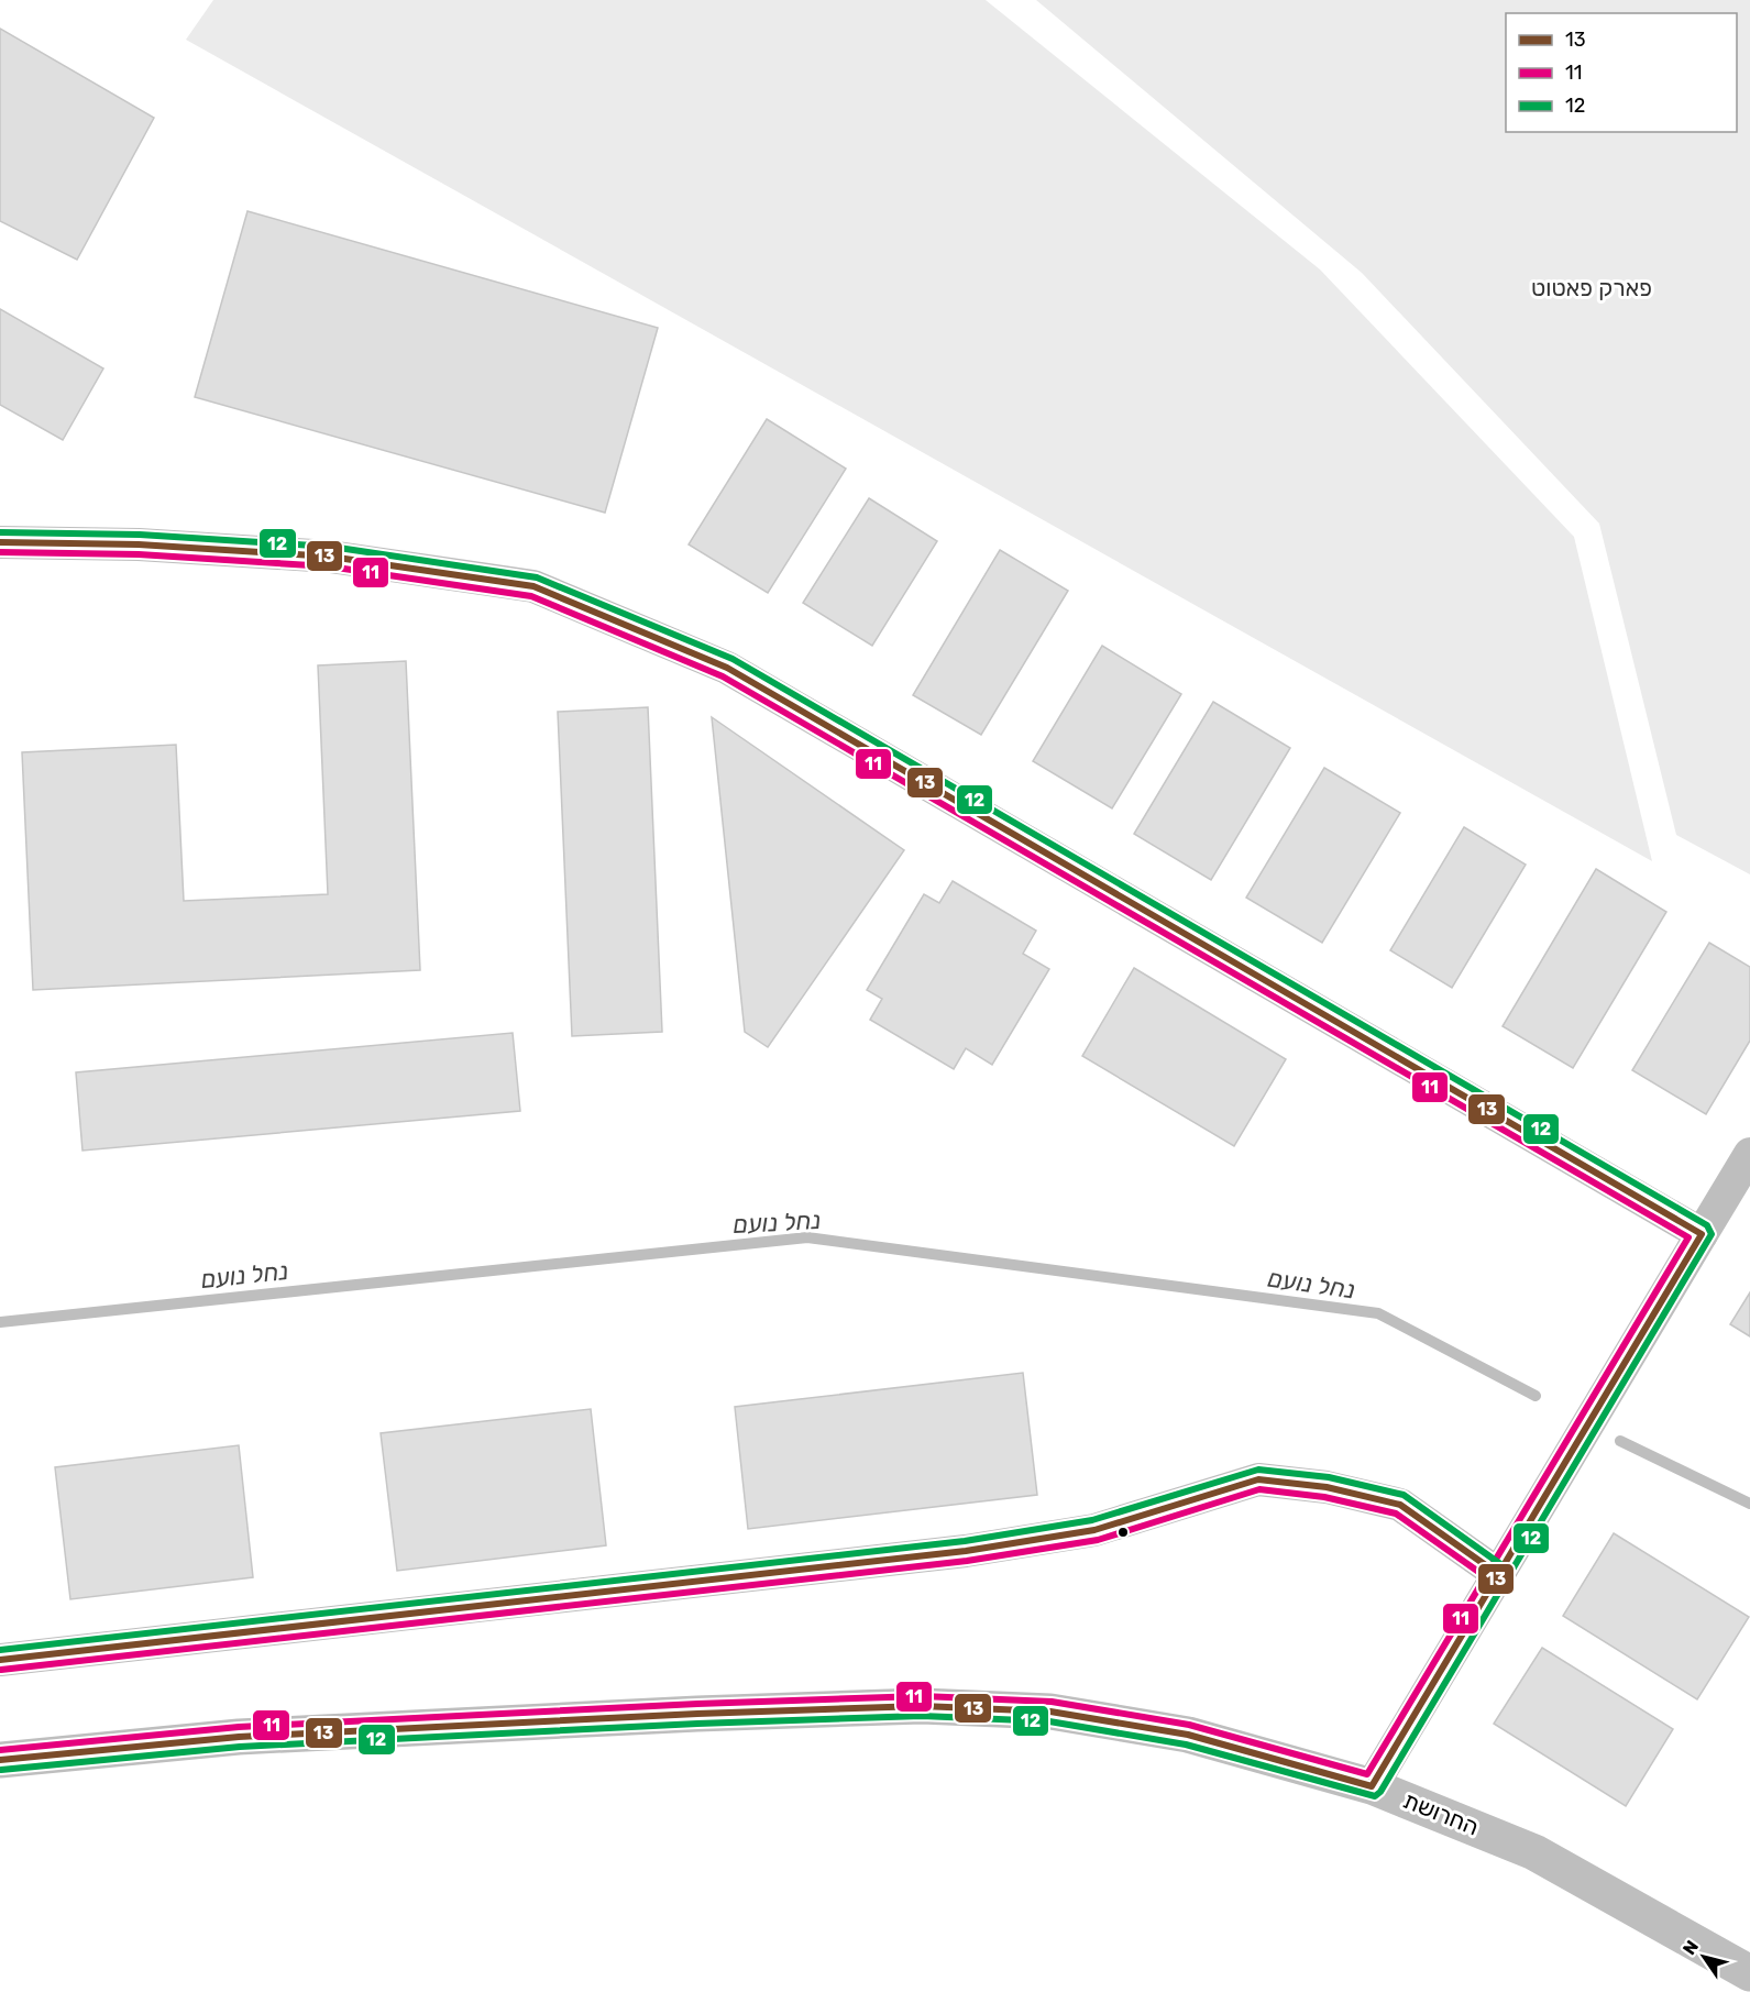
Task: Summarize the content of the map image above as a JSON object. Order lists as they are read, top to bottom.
{
  "streets": {
    "street": ["החרושת"]
  },
  "water": ["נחל נועם"],
  "parks": ["פארק פאטוט"],
  "lines": ["transit line 12", "transit line 13", "transit line 11"],
  "legend": ["13", "11", "12"],
  "north": "top left"
}
